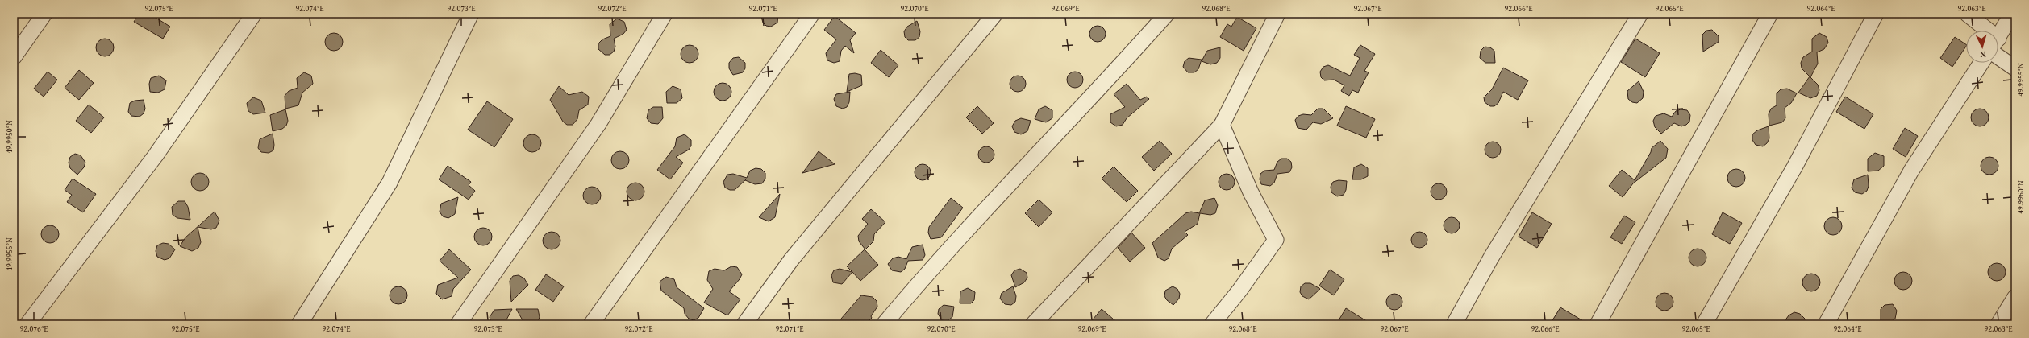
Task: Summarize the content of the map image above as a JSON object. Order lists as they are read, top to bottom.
{
  "north": "bottom",
  "coordinates": [
    "92.075°E",
    "92.074°E",
    "92.073°E",
    "92.072°E",
    "92.071°E",
    "92.070°E",
    "92.069°E",
    "92.068°E",
    "92.067°E",
    "92.066°E",
    "92.065°E",
    "92.064°E",
    "92.063°E",
    "49.9955°N",
    "49.9950°N",
    "49.9960°N",
    "92.076°E"
  ]
}
